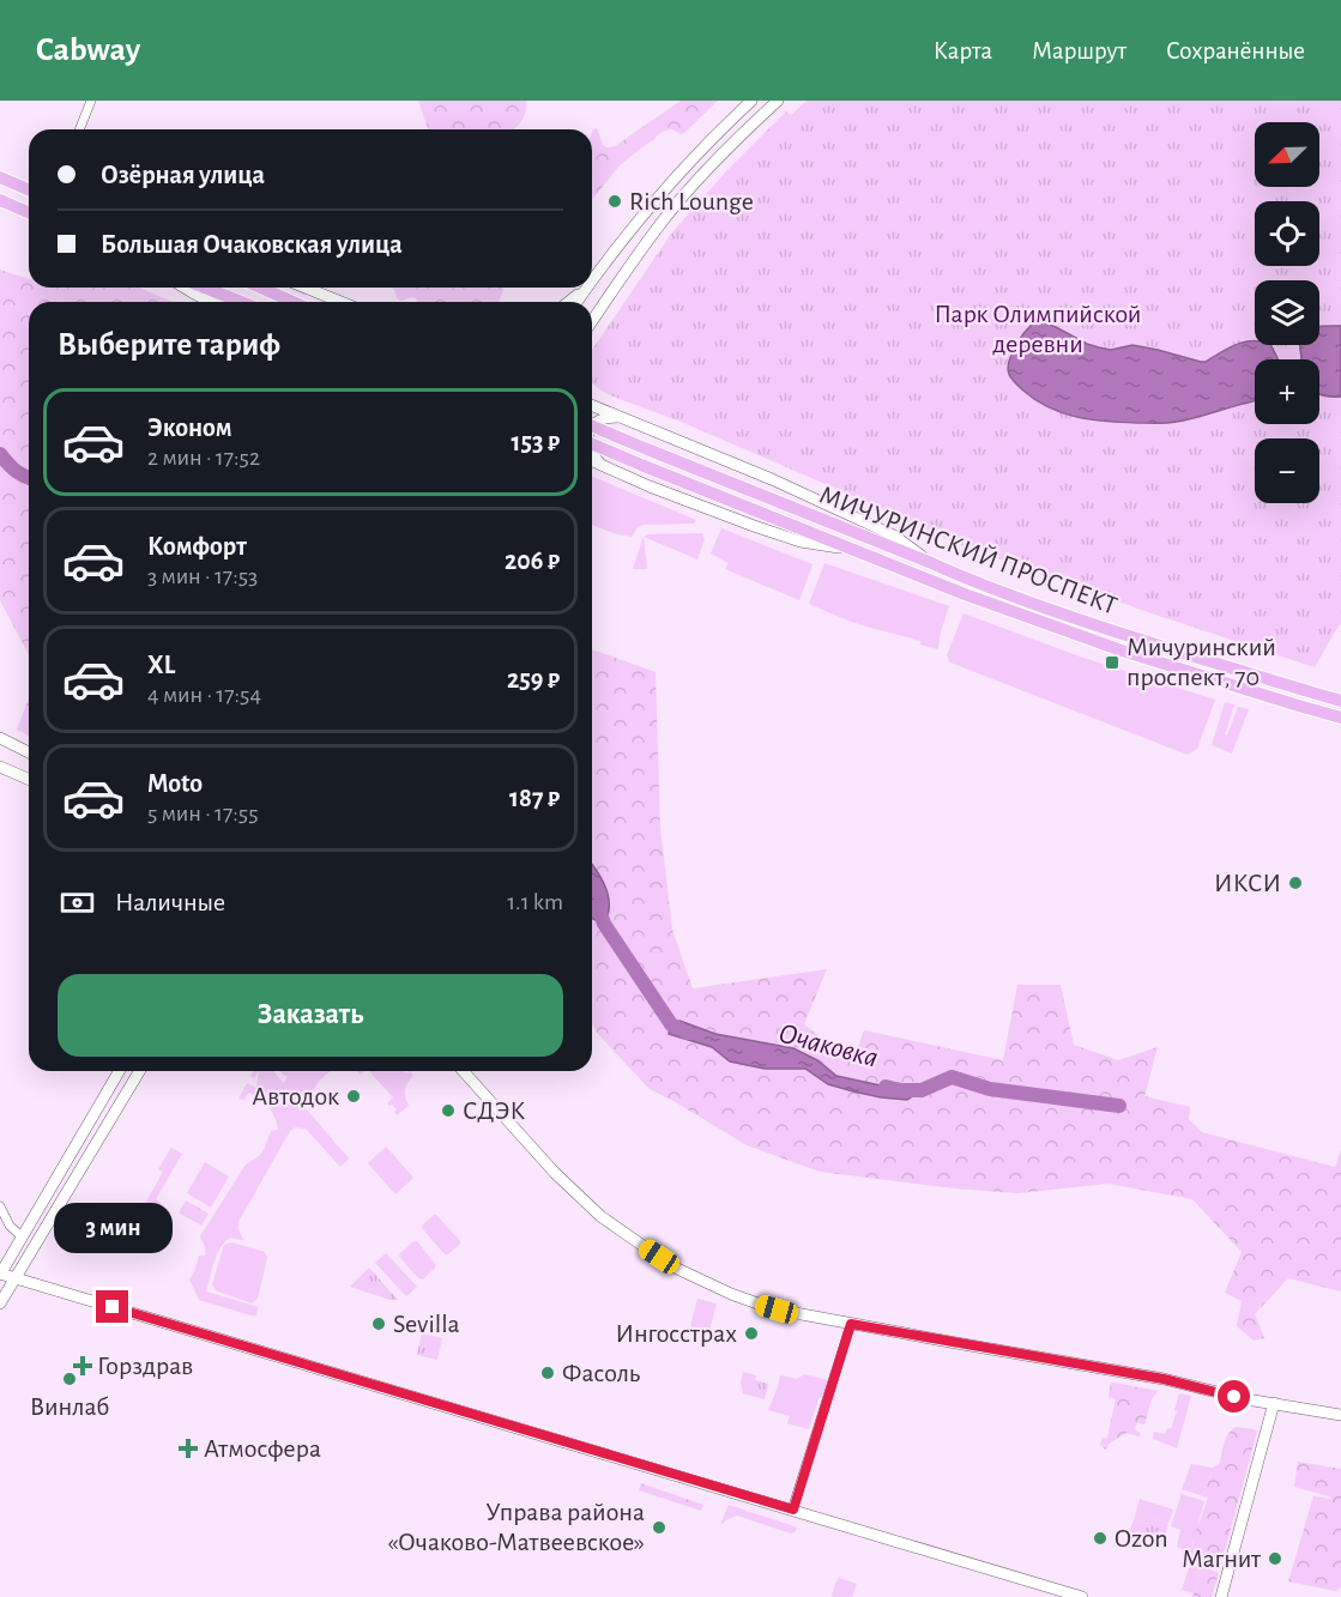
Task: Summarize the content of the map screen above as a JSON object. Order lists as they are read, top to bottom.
{
  "streets": {
    "main road": ["МИЧУРИНСКИЙ ПРОСПЕКТ"]
  },
  "water": ["Очаковка"],
  "parks": ["Парк Олимпийской деревни"],
  "places": {
    "other": [
      "Rich Lounge",
      "ИКСИ",
      "Автодок",
      "СДЭК",
      "Sevilla",
      "Ингосстрах",
      "Фасоль",
      "Винлаб",
      "Управа района «Очаково-Матвеевское»",
      "Ozon",
      "Магнит"
    ],
    "transit": ["Мичуринский проспект, 70"],
    "health": ["Горздрав", "Атмосфера"]
  },
  "north": "bottom left",
  "page": {
    "header": "Cabway",
    "nav": ["Карта", "Маршрут", "Сохранённые"],
    "map_buttons": ["+", "−"],
    "banner": ["Озёрная улица", "Большая Очаковская улица"],
    "heading": "Выберите тариф",
    "list": [
      {
        "name": "Эконом",
        "note": "2 мин · 17:52",
        "value": "153 ₽"
      },
      {
        "name": "Комфорт",
        "note": "3 мин · 17:53",
        "value": "206 ₽"
      },
      {
        "name": "XL",
        "note": "4 мин · 17:54",
        "value": "259 ₽"
      },
      {
        "name": "Moto",
        "note": "5 мин · 17:55",
        "value": "187 ₽"
      }
    ],
    "pay": ["Наличные", "1.1 km"],
    "buttons": "Заказать",
    "bubble": "3 мин"
  }
}
